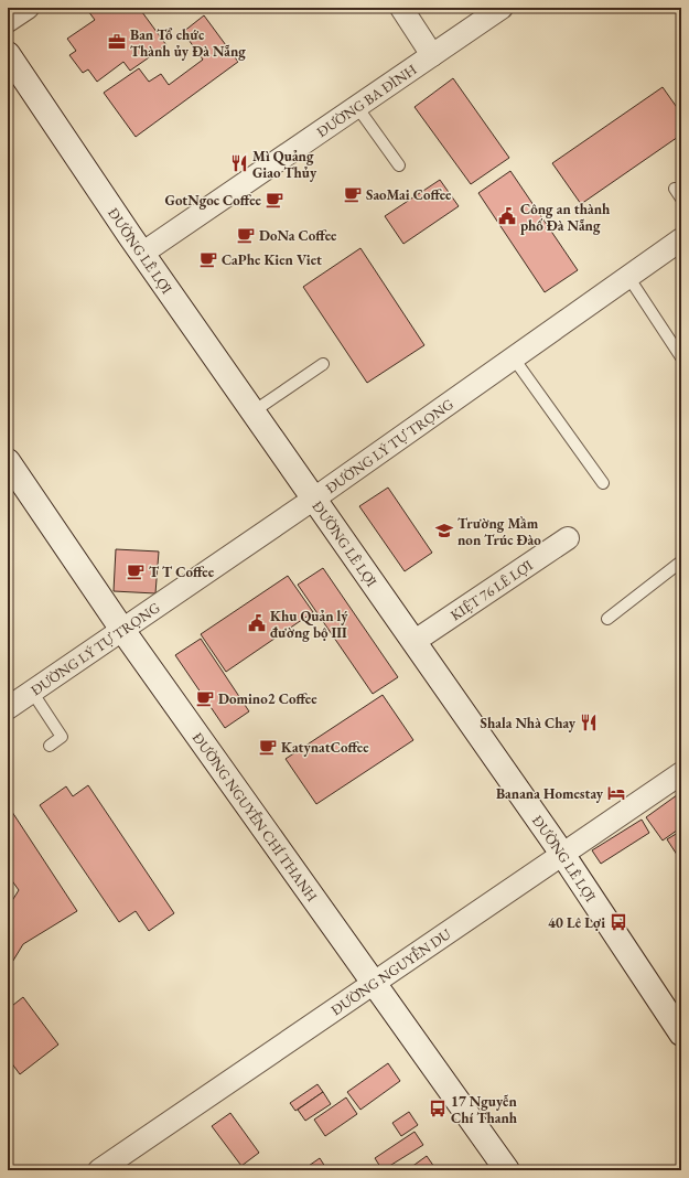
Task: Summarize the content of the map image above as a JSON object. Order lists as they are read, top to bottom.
{
  "streets": {
    "street": [
      "ĐƯỜNG BA ĐÌNH",
      "ĐƯỜNG LÊ LỢI",
      "ĐƯỜNG LÝ TỰ TRỌNG",
      "KIỆT 76 LÊ LỢI",
      "ĐƯỜNG NGUYỄN CHÍ THANH",
      "ĐƯỜNG NGUYỄN DU"
    ]
  },
  "crossings": [
    ["ĐƯỜNG BA ĐÌNH", "ĐƯỜNG LÊ LỢI"],
    ["ĐƯỜNG LÊ LỢI", "ĐƯỜNG LÝ TỰ TRỌNG"],
    ["ĐƯỜNG LÊ LỢI", "KIỆT 76 LÊ LỢI"],
    ["ĐƯỜNG LÊ LỢI", "ĐƯỜNG NGUYỄN DU"],
    ["ĐƯỜNG LÝ TỰ TRỌNG", "ĐƯỜNG NGUYỄN CHÍ THANH"],
    ["ĐƯỜNG NGUYỄN CHÍ THANH", "ĐƯỜNG NGUYỄN DU"]
  ],
  "places": {
    "office": ["Ban Tổ chức Thành ủy Đà Nẵng"],
    "restaurant": ["Mì Quảng Giao Thủy", "Shala Nhà Chay"],
    "cafe": [
      "SaoMai Coffee",
      "GotNgoc Coffee",
      "DoNa Coffee",
      "CaPhe Kien Viet",
      "T T Coffee",
      "Domino2 Coffee",
      "KatynatCoffee"
    ],
    "public building": ["Công an thành phố Đà Nẵng", "Khu Quản lý đường bộ III"],
    "school or university": ["Trường Mầm non Trúc Đào"],
    "hotel": ["Banana Homestay"],
    "bus stop": ["40 Lê Lợi", "17 Nguyễn Chí Thanh"]
  }
}
